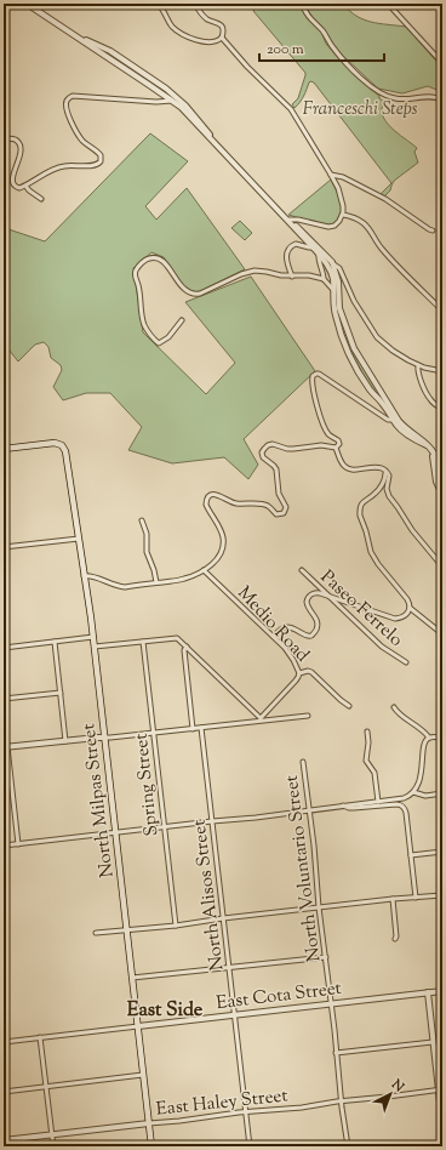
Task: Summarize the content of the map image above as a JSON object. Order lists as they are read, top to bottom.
{
  "streets": {
    "main road": ["North Milpas Street"],
    "street": [
      "Paseo Ferrelo",
      "Medio Road",
      "Spring Street",
      "North Voluntario Street",
      "North Alisos Street",
      "East Cota Street",
      "East Haley Street"
    ]
  },
  "crossings": [
    ["North Milpas Street", "East Cota Street"],
    ["North Milpas Street", "East Haley Street"],
    ["North Voluntario Street", "East Cota Street"],
    ["North Voluntario Street", "East Haley Street"],
    ["North Alisos Street", "East Cota Street"],
    ["North Alisos Street", "East Haley Street"]
  ],
  "districts": ["East Side"],
  "parks": ["Franceschi Steps"],
  "scale_bar": "200 m",
  "north": "top right"
}
